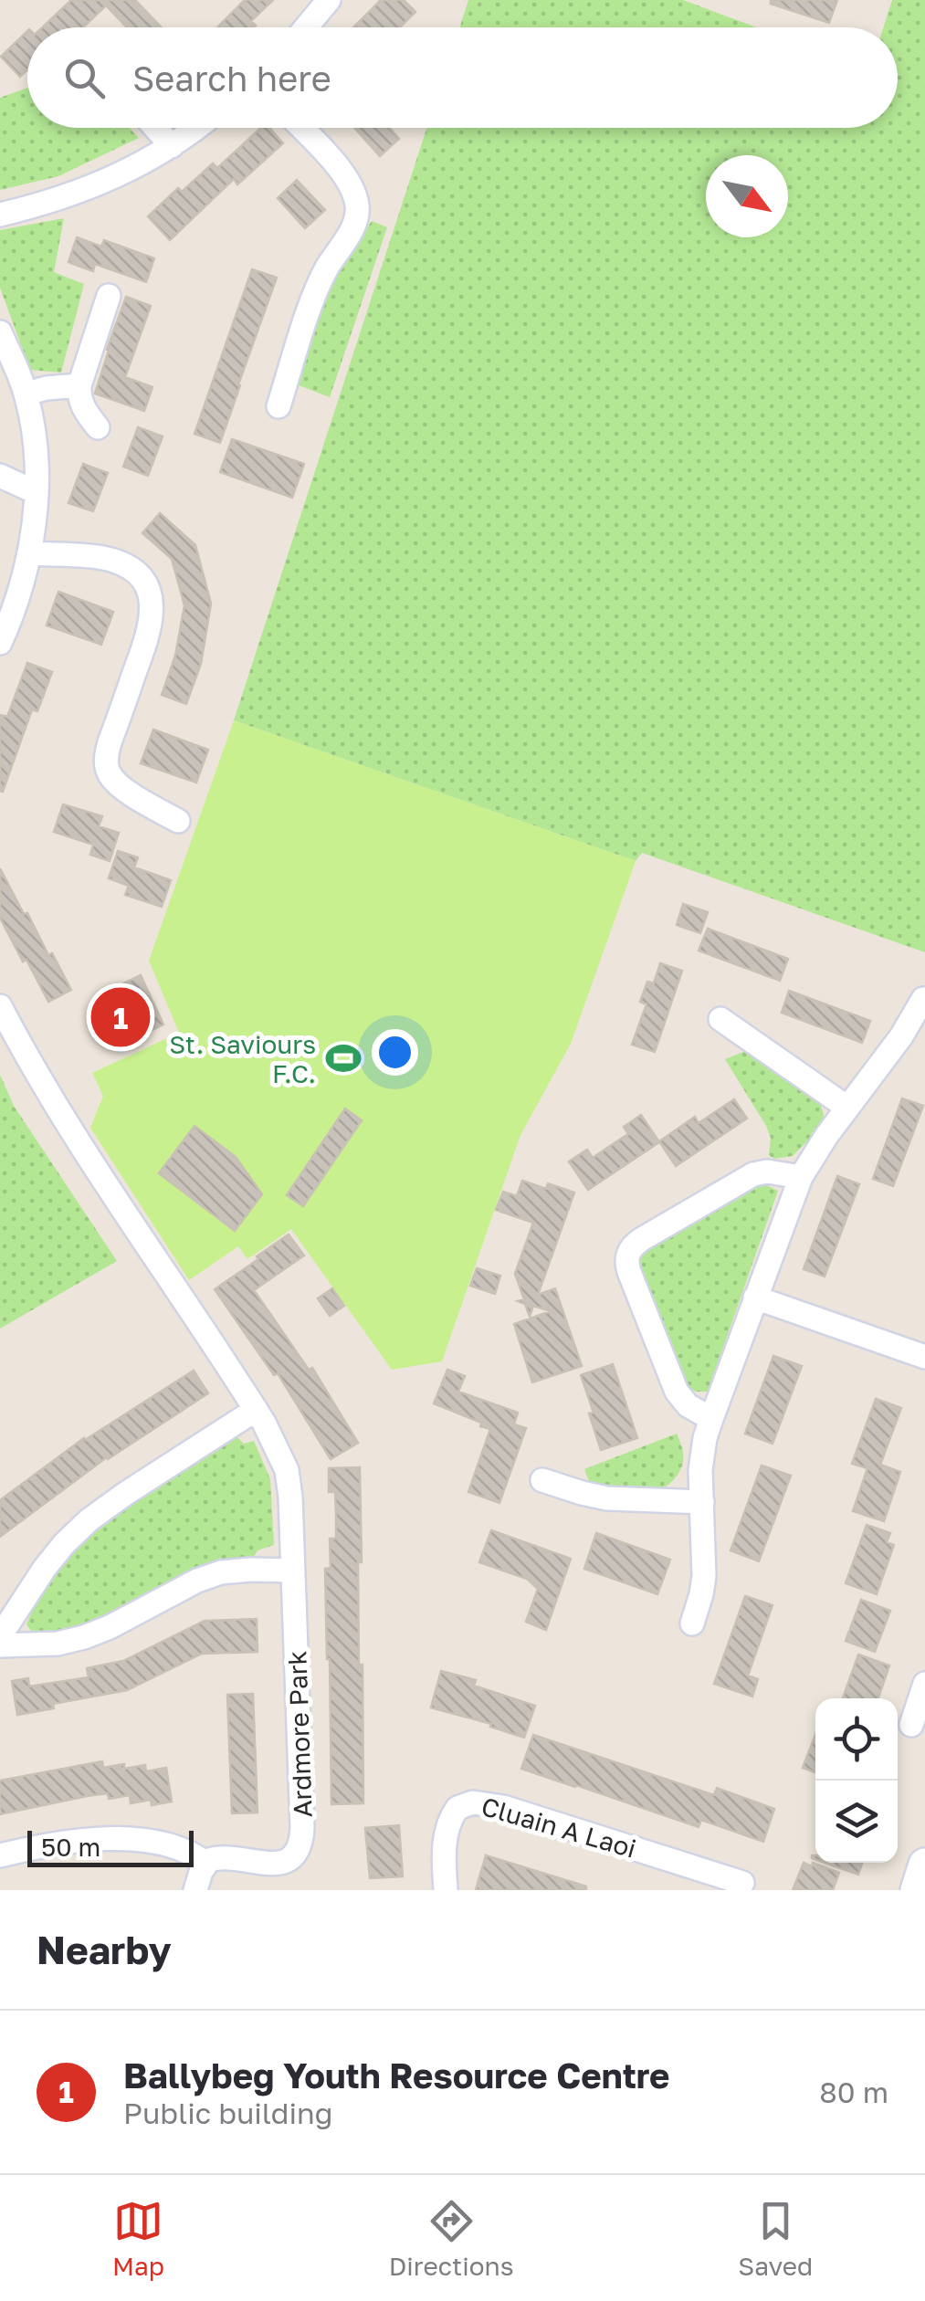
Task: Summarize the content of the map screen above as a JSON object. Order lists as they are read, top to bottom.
{
  "streets": {
    "street": ["Ardmore Park", "Cluain A Laoi"]
  },
  "places": {
    "sports": ["St. Saviours F.C."]
  },
  "scale_bar": "50 m",
  "north": "bottom right",
  "page": {
    "search": "Search here",
    "pins": "1",
    "scale": "50 m",
    "heading": "Nearby",
    "list": [
      {
        "mark": "1",
        "name": "Ballybeg Youth Resource Centre",
        "note": "Public building",
        "value": "80 m"
      }
    ],
    "nav": ["Map", "Directions", "Saved"]
  }
}
